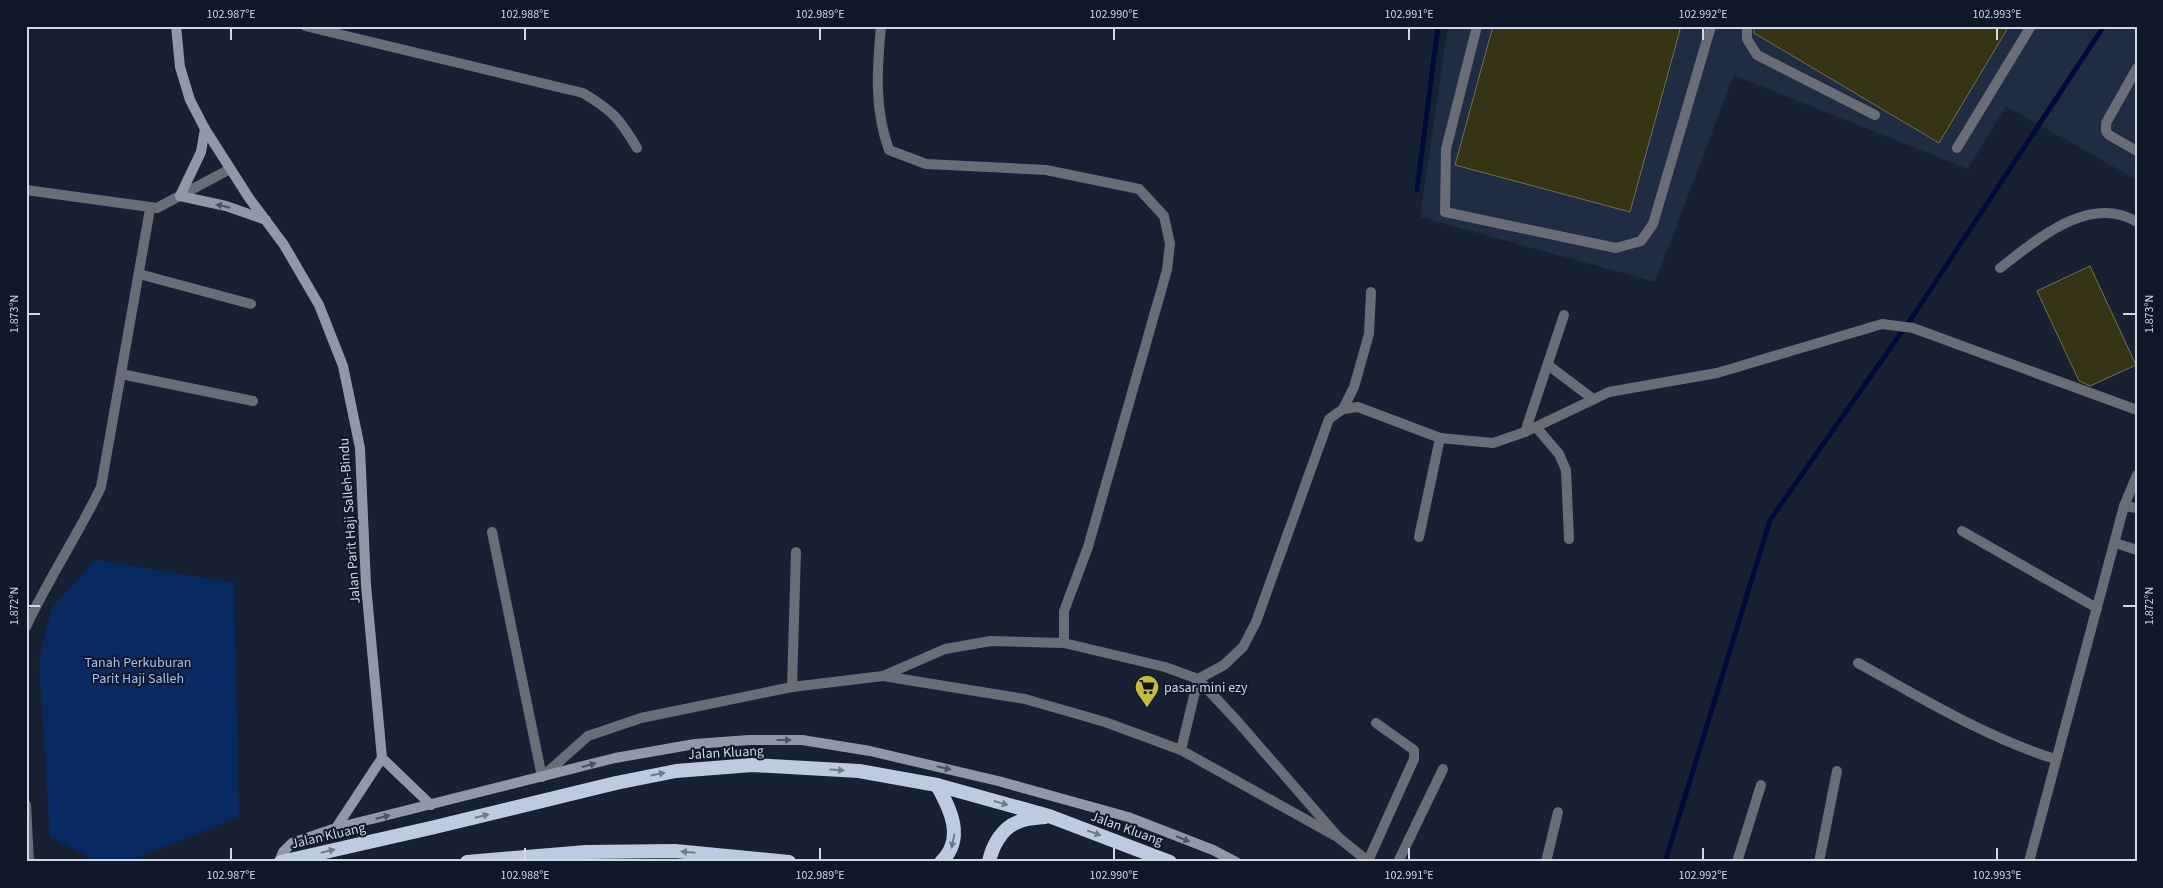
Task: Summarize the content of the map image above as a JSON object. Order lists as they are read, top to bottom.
{
  "streets": {
    "highway": ["Jalan Kluang"],
    "main road": ["Jalan Parit Haji Salleh-Bindu"]
  },
  "parks": ["Tanah Perkuburan Parit Haji Salleh"],
  "places": {
    "supermarket": ["pasar mini ezy"]
  },
  "coordinates": [
    "102.987°E",
    "102.988°E",
    "102.989°E",
    "102.990°E",
    "102.991°E",
    "102.992°E",
    "102.993°E",
    "1.873°N",
    "1.872°N"
  ]
}
